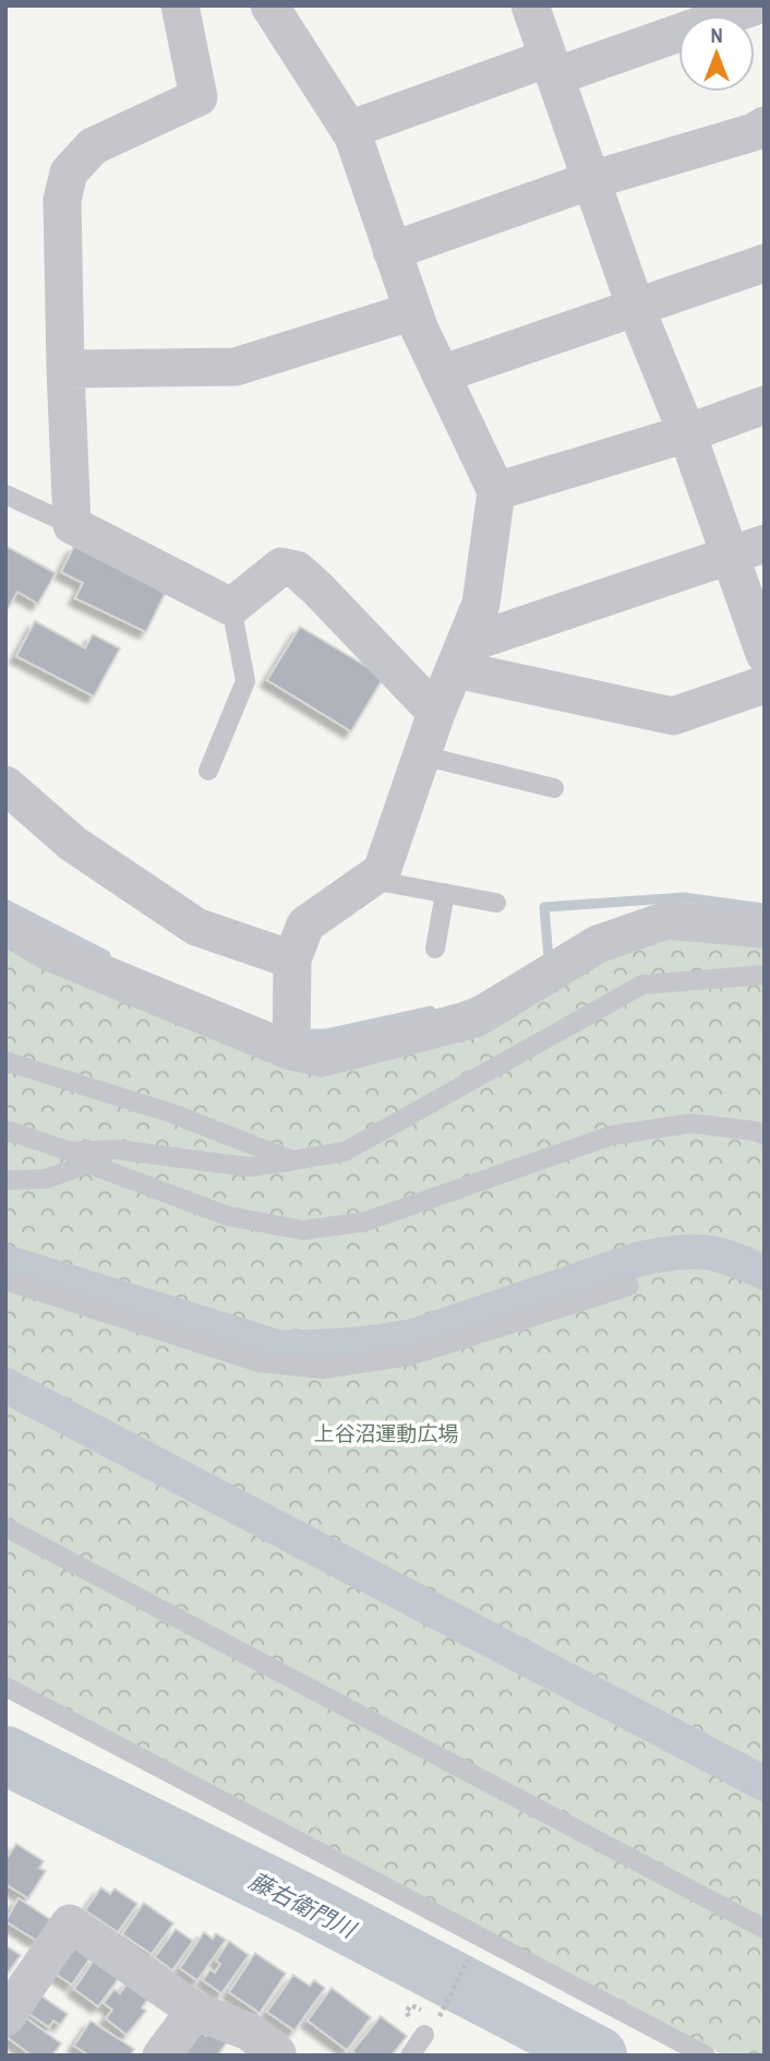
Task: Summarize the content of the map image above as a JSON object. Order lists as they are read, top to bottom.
{
  "water": ["藤右衛門川"],
  "parks": ["上谷沼運動広場"],
  "north": "top"
}
